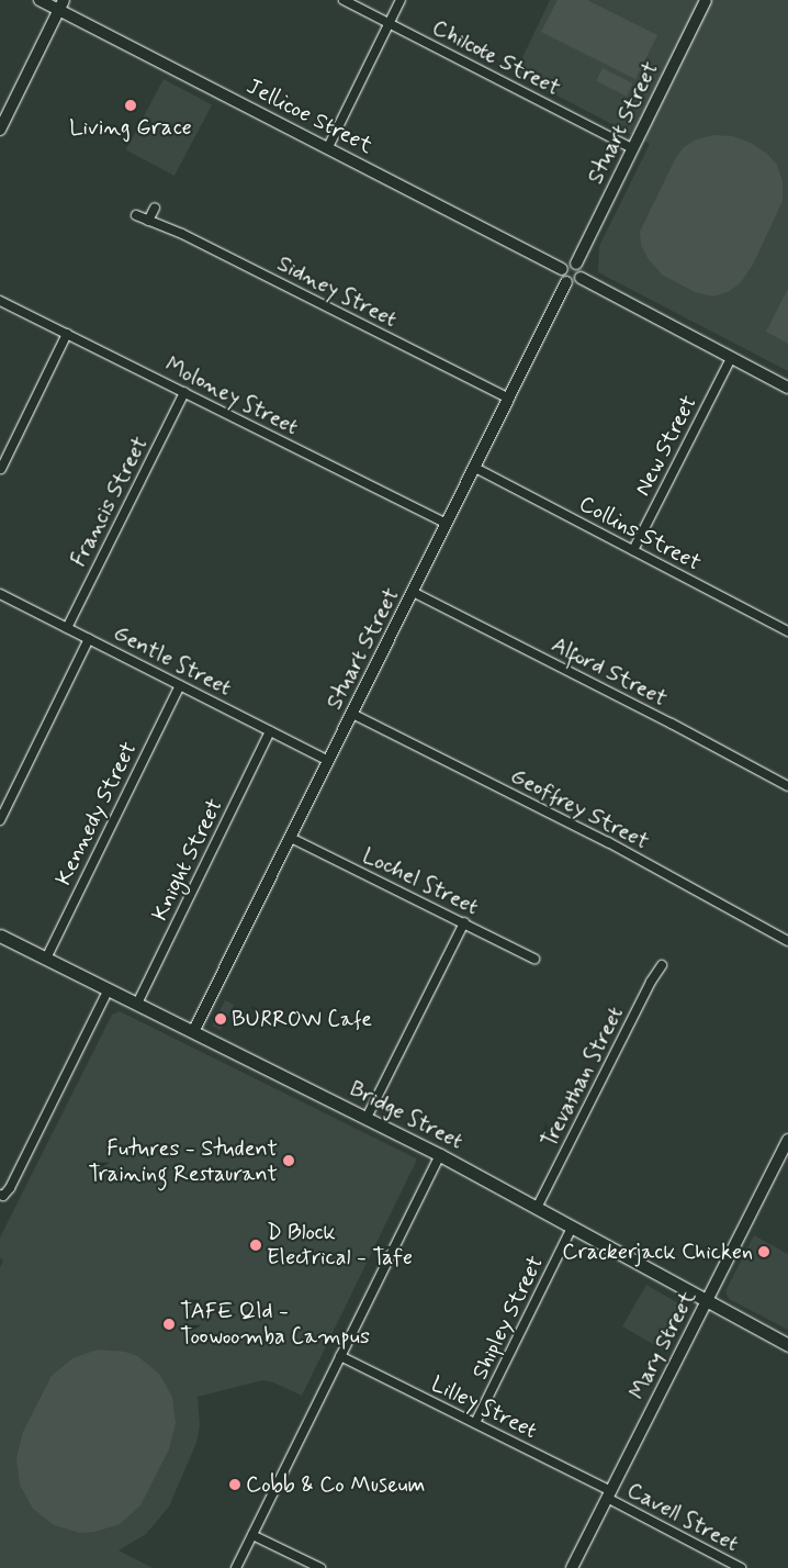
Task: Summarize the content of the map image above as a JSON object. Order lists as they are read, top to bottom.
{
  "streets": {
    "main road": ["Bridge Street"],
    "street": [
      "Chilcote Street",
      "Jellicoe Street",
      "Stuart Street",
      "Sidney Street",
      "Moloney Street",
      "New Street",
      "Francis Street",
      "Collins Street",
      "Gentle Street",
      "Alford Street",
      "Geoffrey Street",
      "Kennedy Street",
      "Knight Street",
      "Lochel Street",
      "Trevathan Street",
      "Shipley Street",
      "Mary Street",
      "Lilley Street",
      "Cavell Street"
    ]
  },
  "crossings": [
    ["Chilcote Street", "Stuart Street"],
    ["Jellicoe Street", "Stuart Street"],
    ["Stuart Street", "Sidney Street"],
    ["Stuart Street", "Moloney Street"],
    ["Stuart Street", "Collins Street"],
    ["Stuart Street", "Gentle Street"],
    ["Stuart Street", "Alford Street"],
    ["Stuart Street", "Geoffrey Street"],
    ["Stuart Street", "Lochel Street"],
    ["Stuart Street", "Bridge Street"],
    ["Moloney Street", "Francis Street"],
    ["New Street", "Collins Street"],
    ["Francis Street", "Gentle Street"],
    ["Gentle Street", "Kennedy Street"],
    ["Gentle Street", "Knight Street"],
    ["Kennedy Street", "Bridge Street"],
    ["Knight Street", "Bridge Street"],
    ["Trevathan Street", "Bridge Street"],
    ["Bridge Street", "Shipley Street"],
    ["Bridge Street", "Mary Street"],
    ["Shipley Street", "Lilley Street"],
    ["Mary Street", "Lilley Street"],
    ["Mary Street", "Cavell Street"],
    ["Lilley Street", "Cavell Street"]
  ],
  "places": [
    "Living Grace",
    "BURROW Cafe",
    "Futures - Student Training Restaurant",
    "D Block Electrical - Tafe",
    "Crackerjack Chicken",
    "TAFE Qld - Toowoomba Campus",
    "Cobb & Co Museum"
  ]
}
